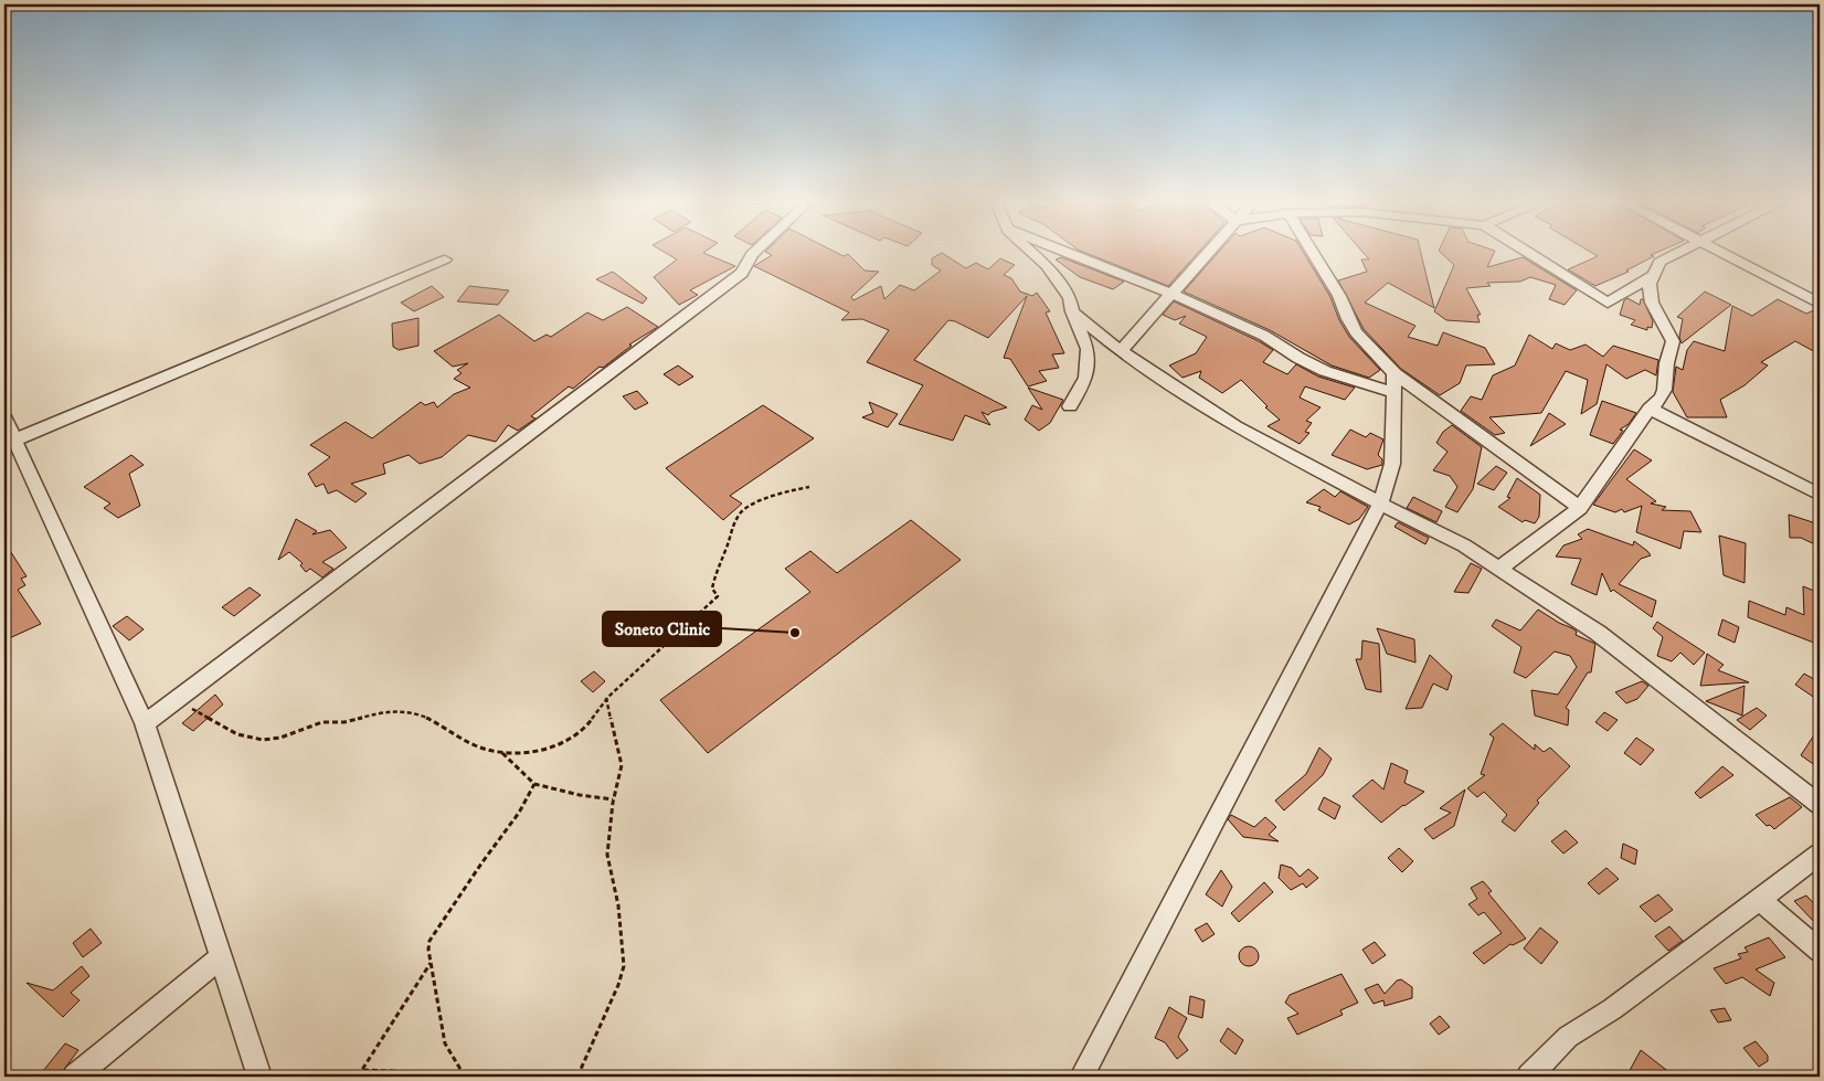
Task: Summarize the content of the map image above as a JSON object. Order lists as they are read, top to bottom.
{
  "places": ["Soneto Clinic"]
}
